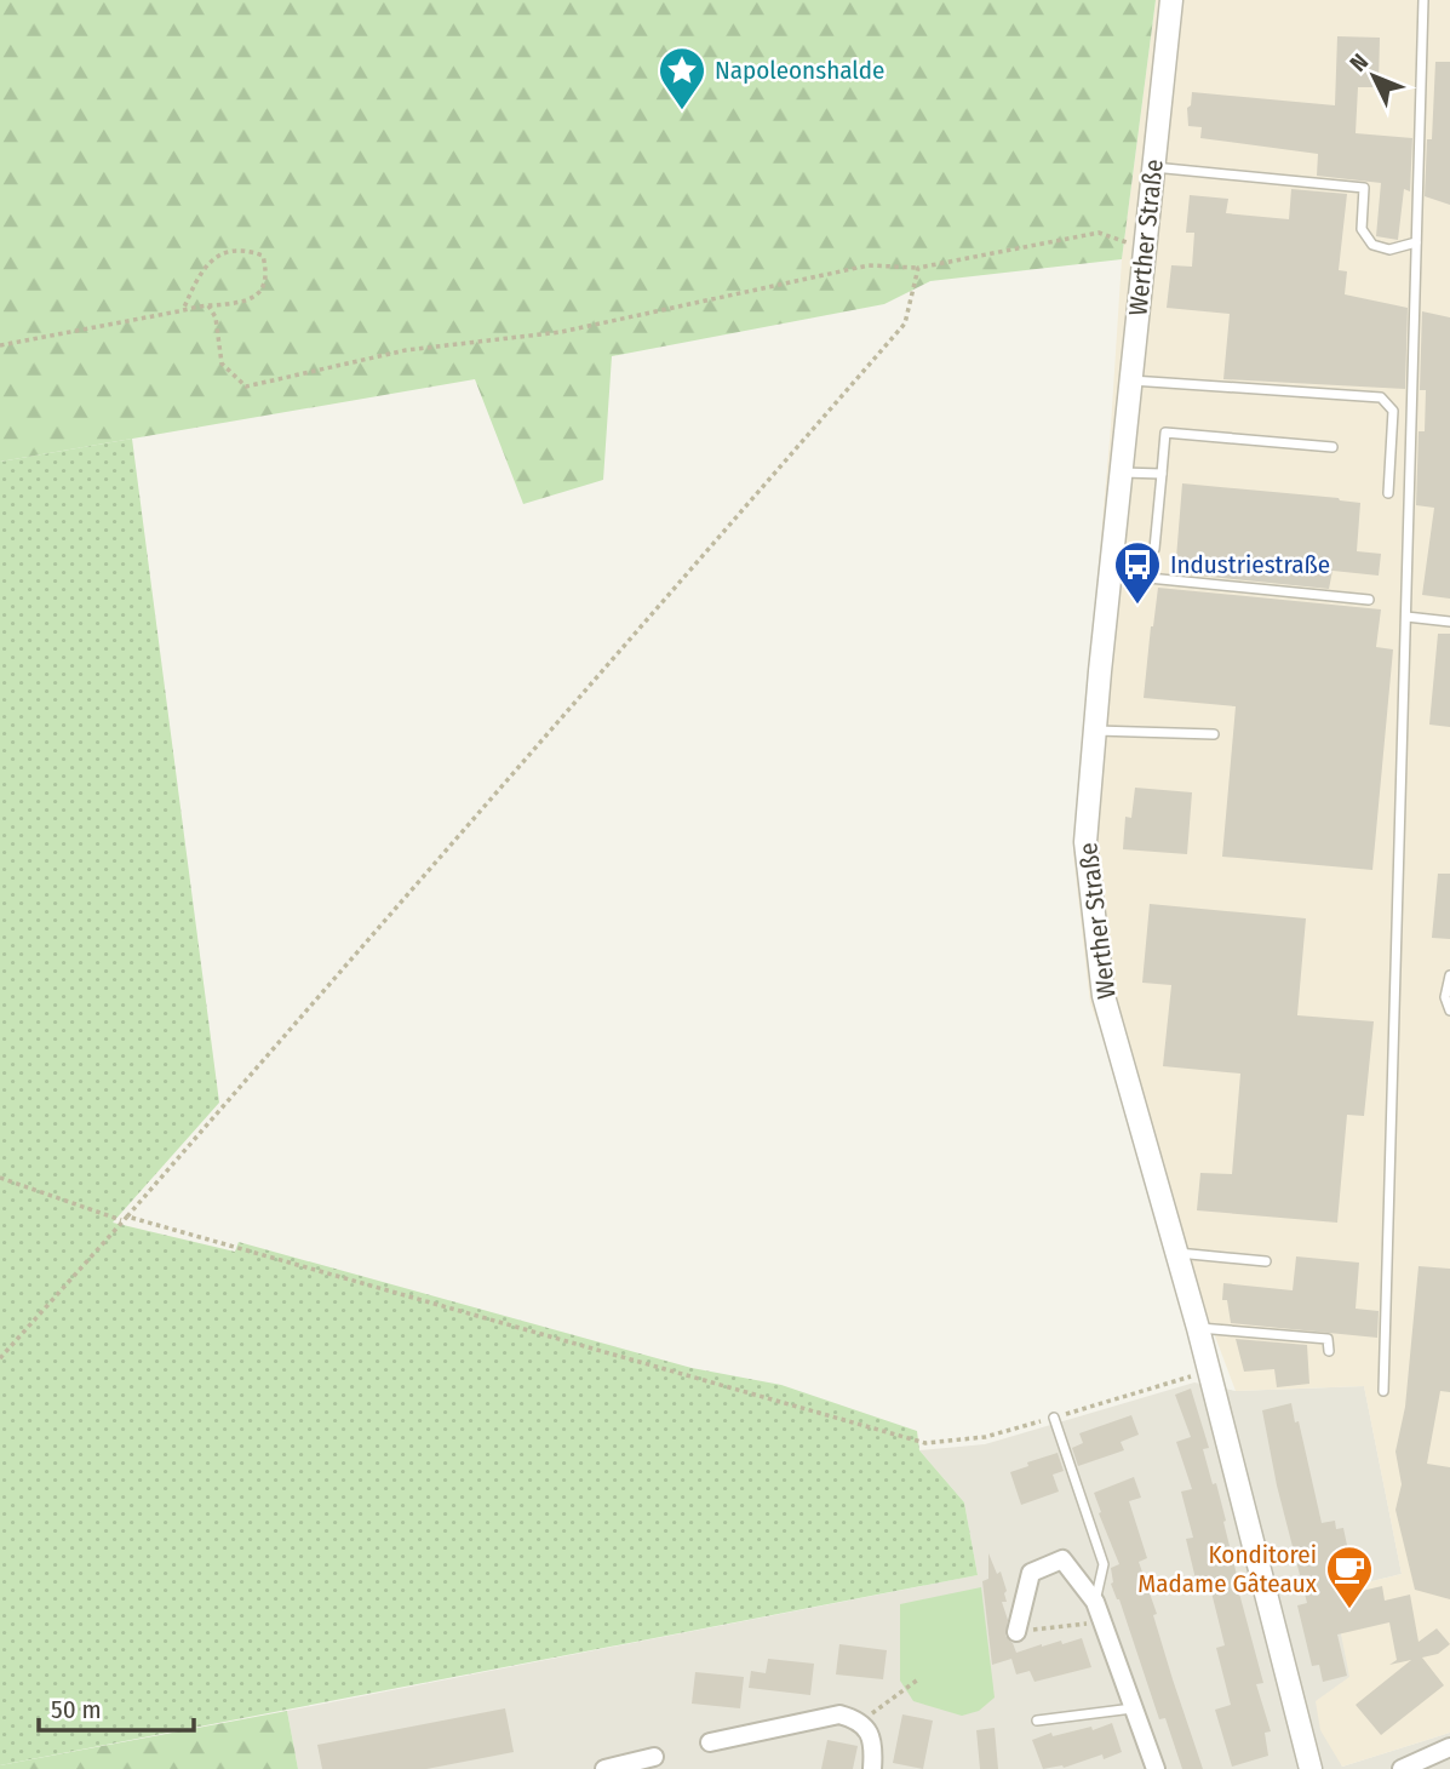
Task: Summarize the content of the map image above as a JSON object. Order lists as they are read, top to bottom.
{
  "streets": {
    "street": ["Werther Straße"]
  },
  "places": {
    "place": ["Napoleonshalde"],
    "bus stop": ["Industriestraße"],
    "cafe": ["Konditorei Madame Gâteaux"]
  },
  "scale_bar": "50 m",
  "north": "top left"
}
